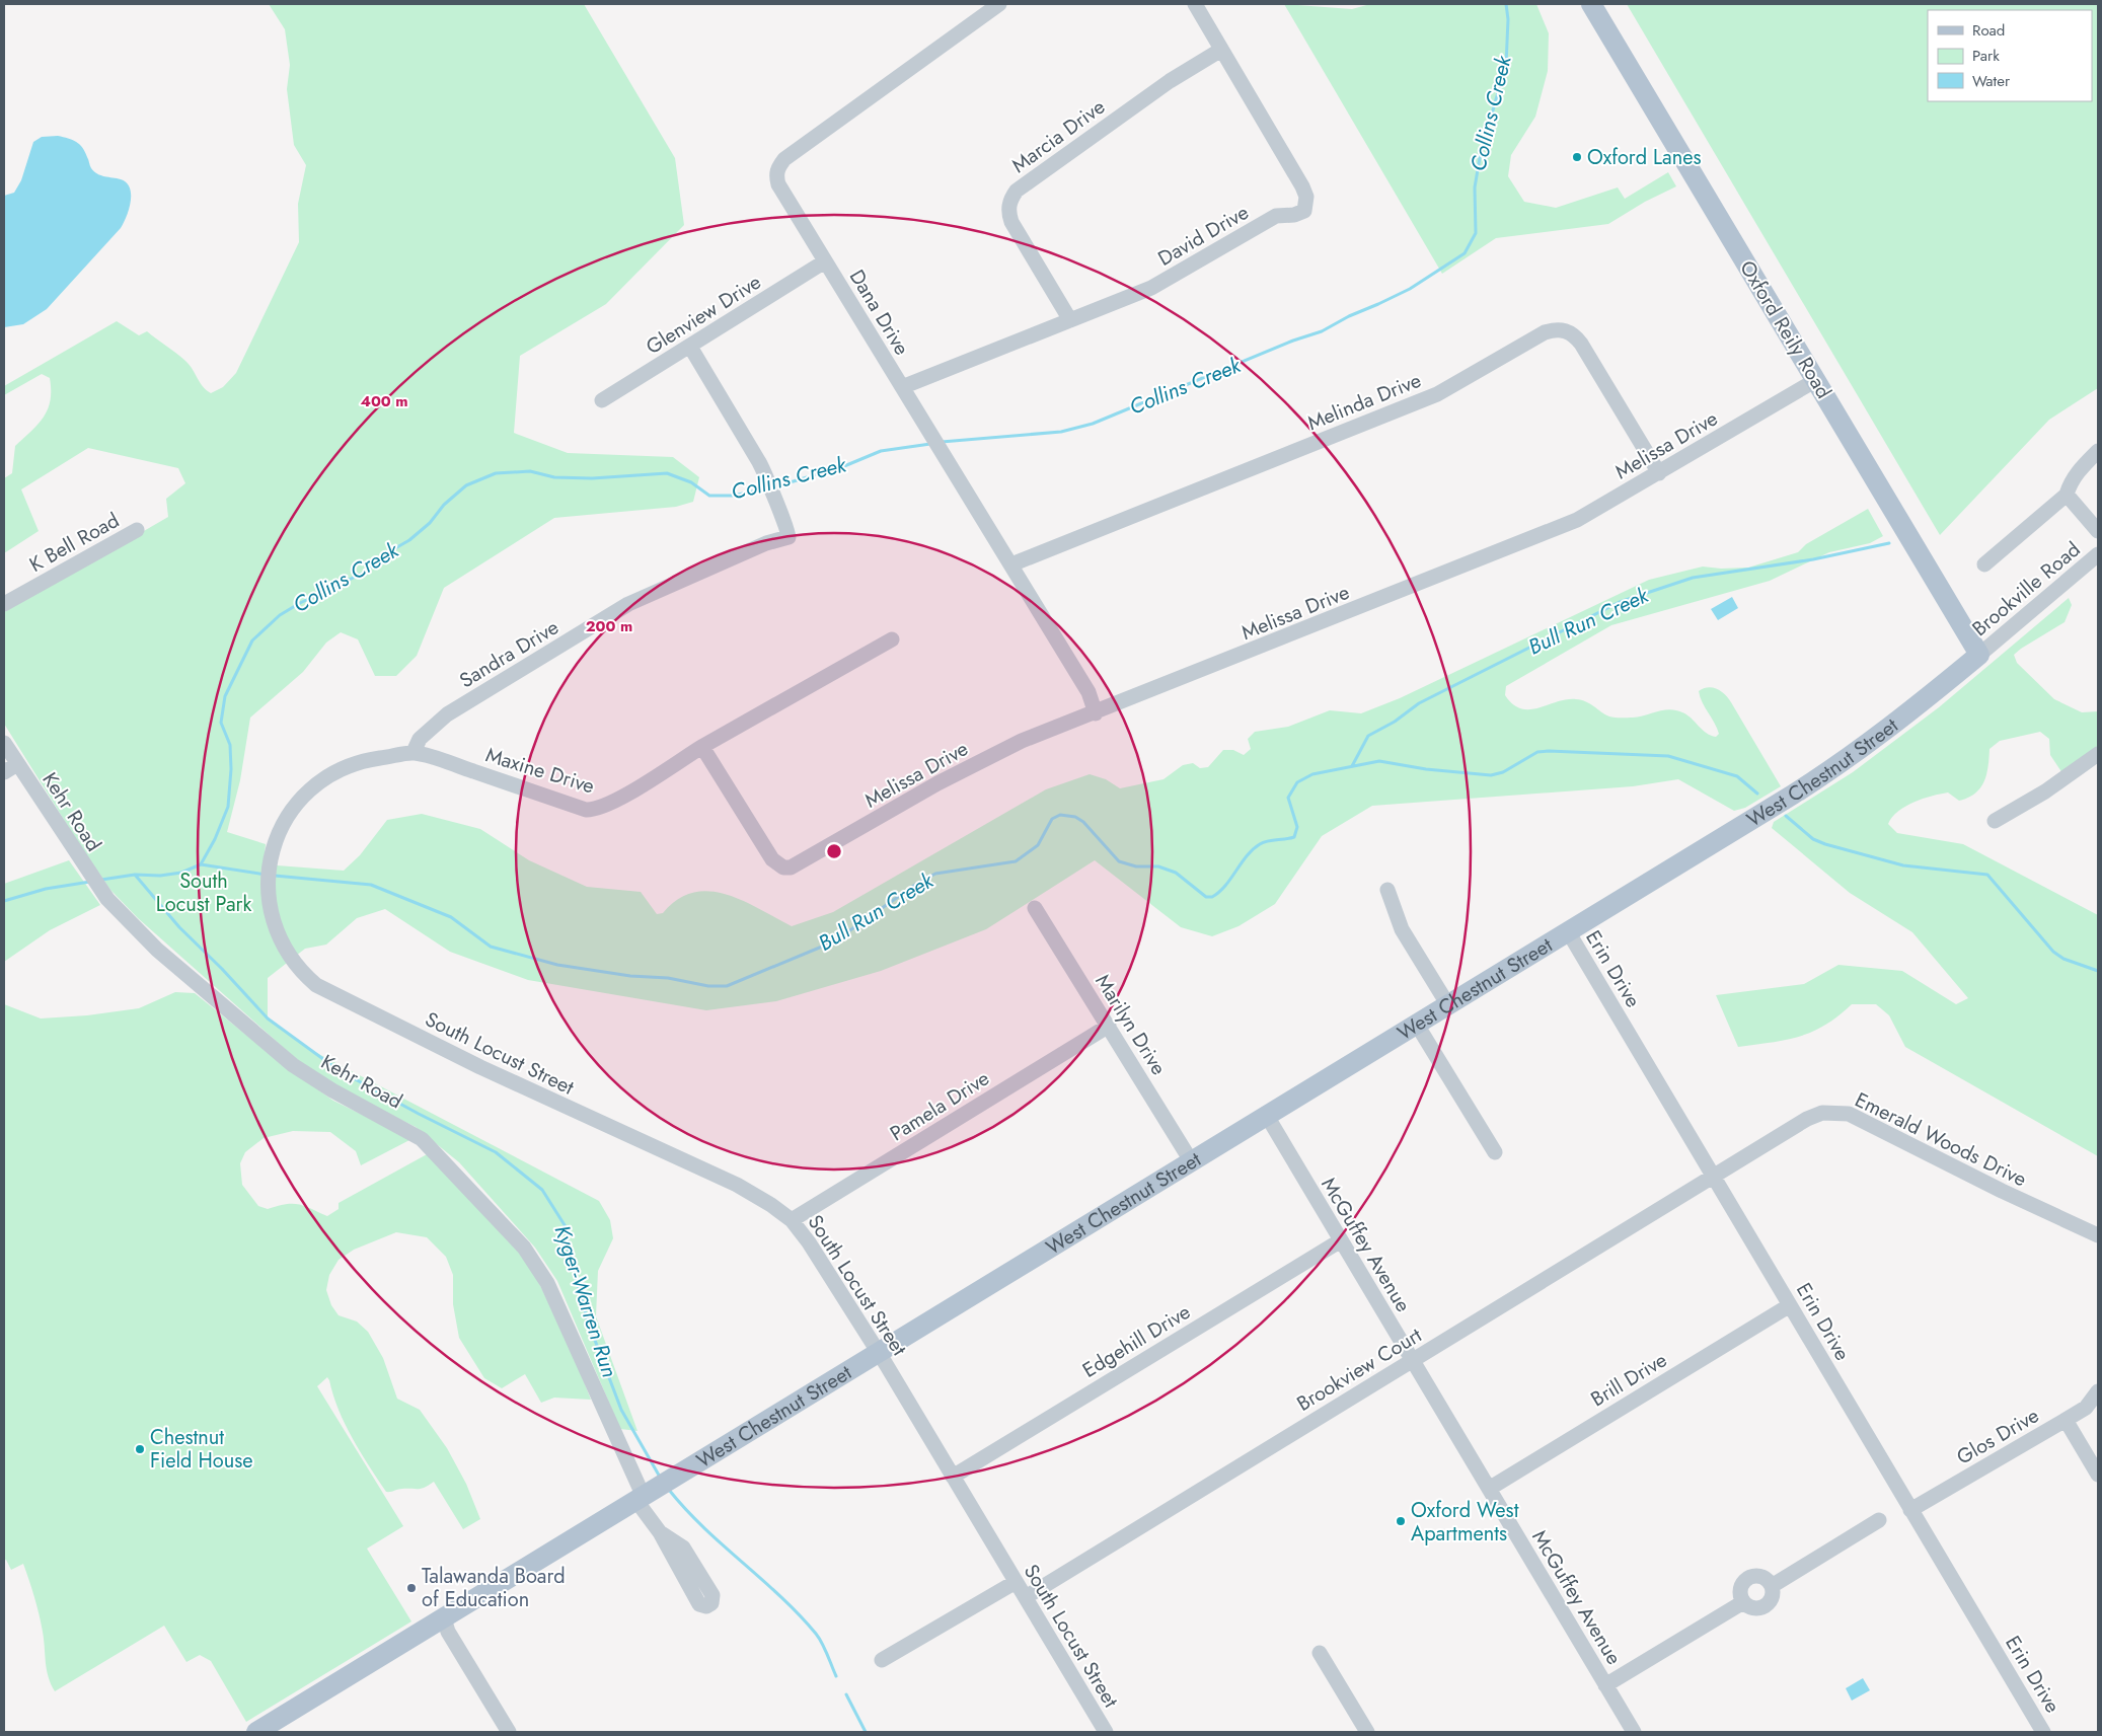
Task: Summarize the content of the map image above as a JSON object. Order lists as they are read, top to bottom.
{
  "streets": {
    "main road": ["Oxford Reily Road", "West Chestnut Street"],
    "street": [
      "Marcia Drive",
      "David Drive",
      "Dana Drive",
      "Glenview Drive",
      "Melinda Drive",
      "Melissa Drive",
      "K Bell Road",
      "Brookville Road",
      "Sandra Drive",
      "Maxine Drive",
      "Kehr Road",
      "Erin Drive",
      "Marilyn Drive",
      "South Locust Street",
      "Pamela Drive",
      "Emerald Woods Drive",
      "McGuffey Avenue",
      "Edgehill Drive",
      "Brookview Court",
      "Brill Drive",
      "Glos Drive"
    ]
  },
  "crossings": [
    ["Marcia Drive", "David Drive"],
    ["David Drive", "Dana Drive"],
    ["Dana Drive", "Glenview Drive"],
    ["Dana Drive", "Melinda Drive"],
    ["Dana Drive", "Melissa Drive"],
    ["Glenview Drive", "Sandra Drive"],
    ["Oxford Reily Road", "Melissa Drive"],
    ["Oxford Reily Road", "Brookville Road"],
    ["Oxford Reily Road", "West Chestnut Street"],
    ["Melinda Drive", "Melissa Drive"],
    ["Melissa Drive", "Maxine Drive"],
    ["Brookville Road", "West Chestnut Street"],
    ["Sandra Drive", "Maxine Drive"],
    ["Sandra Drive", "South Locust Street"],
    ["Maxine Drive", "South Locust Street"],
    ["West Chestnut Street", "Kehr Road"],
    ["West Chestnut Street", "Erin Drive"],
    ["West Chestnut Street", "Marilyn Drive"],
    ["West Chestnut Street", "South Locust Street"],
    ["West Chestnut Street", "McGuffey Avenue"],
    ["Erin Drive", "Emerald Woods Drive"],
    ["Erin Drive", "Brookview Court"],
    ["Erin Drive", "Brill Drive"],
    ["Erin Drive", "Glos Drive"],
    ["Marilyn Drive", "Pamela Drive"],
    ["South Locust Street", "Pamela Drive"],
    ["South Locust Street", "Edgehill Drive"],
    ["South Locust Street", "Brookview Court"],
    ["Emerald Woods Drive", "Brookview Court"],
    ["McGuffey Avenue", "Edgehill Drive"],
    ["McGuffey Avenue", "Brookview Court"],
    ["McGuffey Avenue", "Brill Drive"]
  ],
  "water": ["Collins Creek", "Bull Run Creek", "Kyger-Warren Run"],
  "parks": ["South Locust Park"],
  "places": [
    "Oxford Lanes",
    "Chestnut Field House",
    "Oxford West Apartments",
    "Talawanda Board of Education"
  ],
  "legend": ["Road", "Park", "Water"],
  "rings": ["400 m", "200 m"]
}
